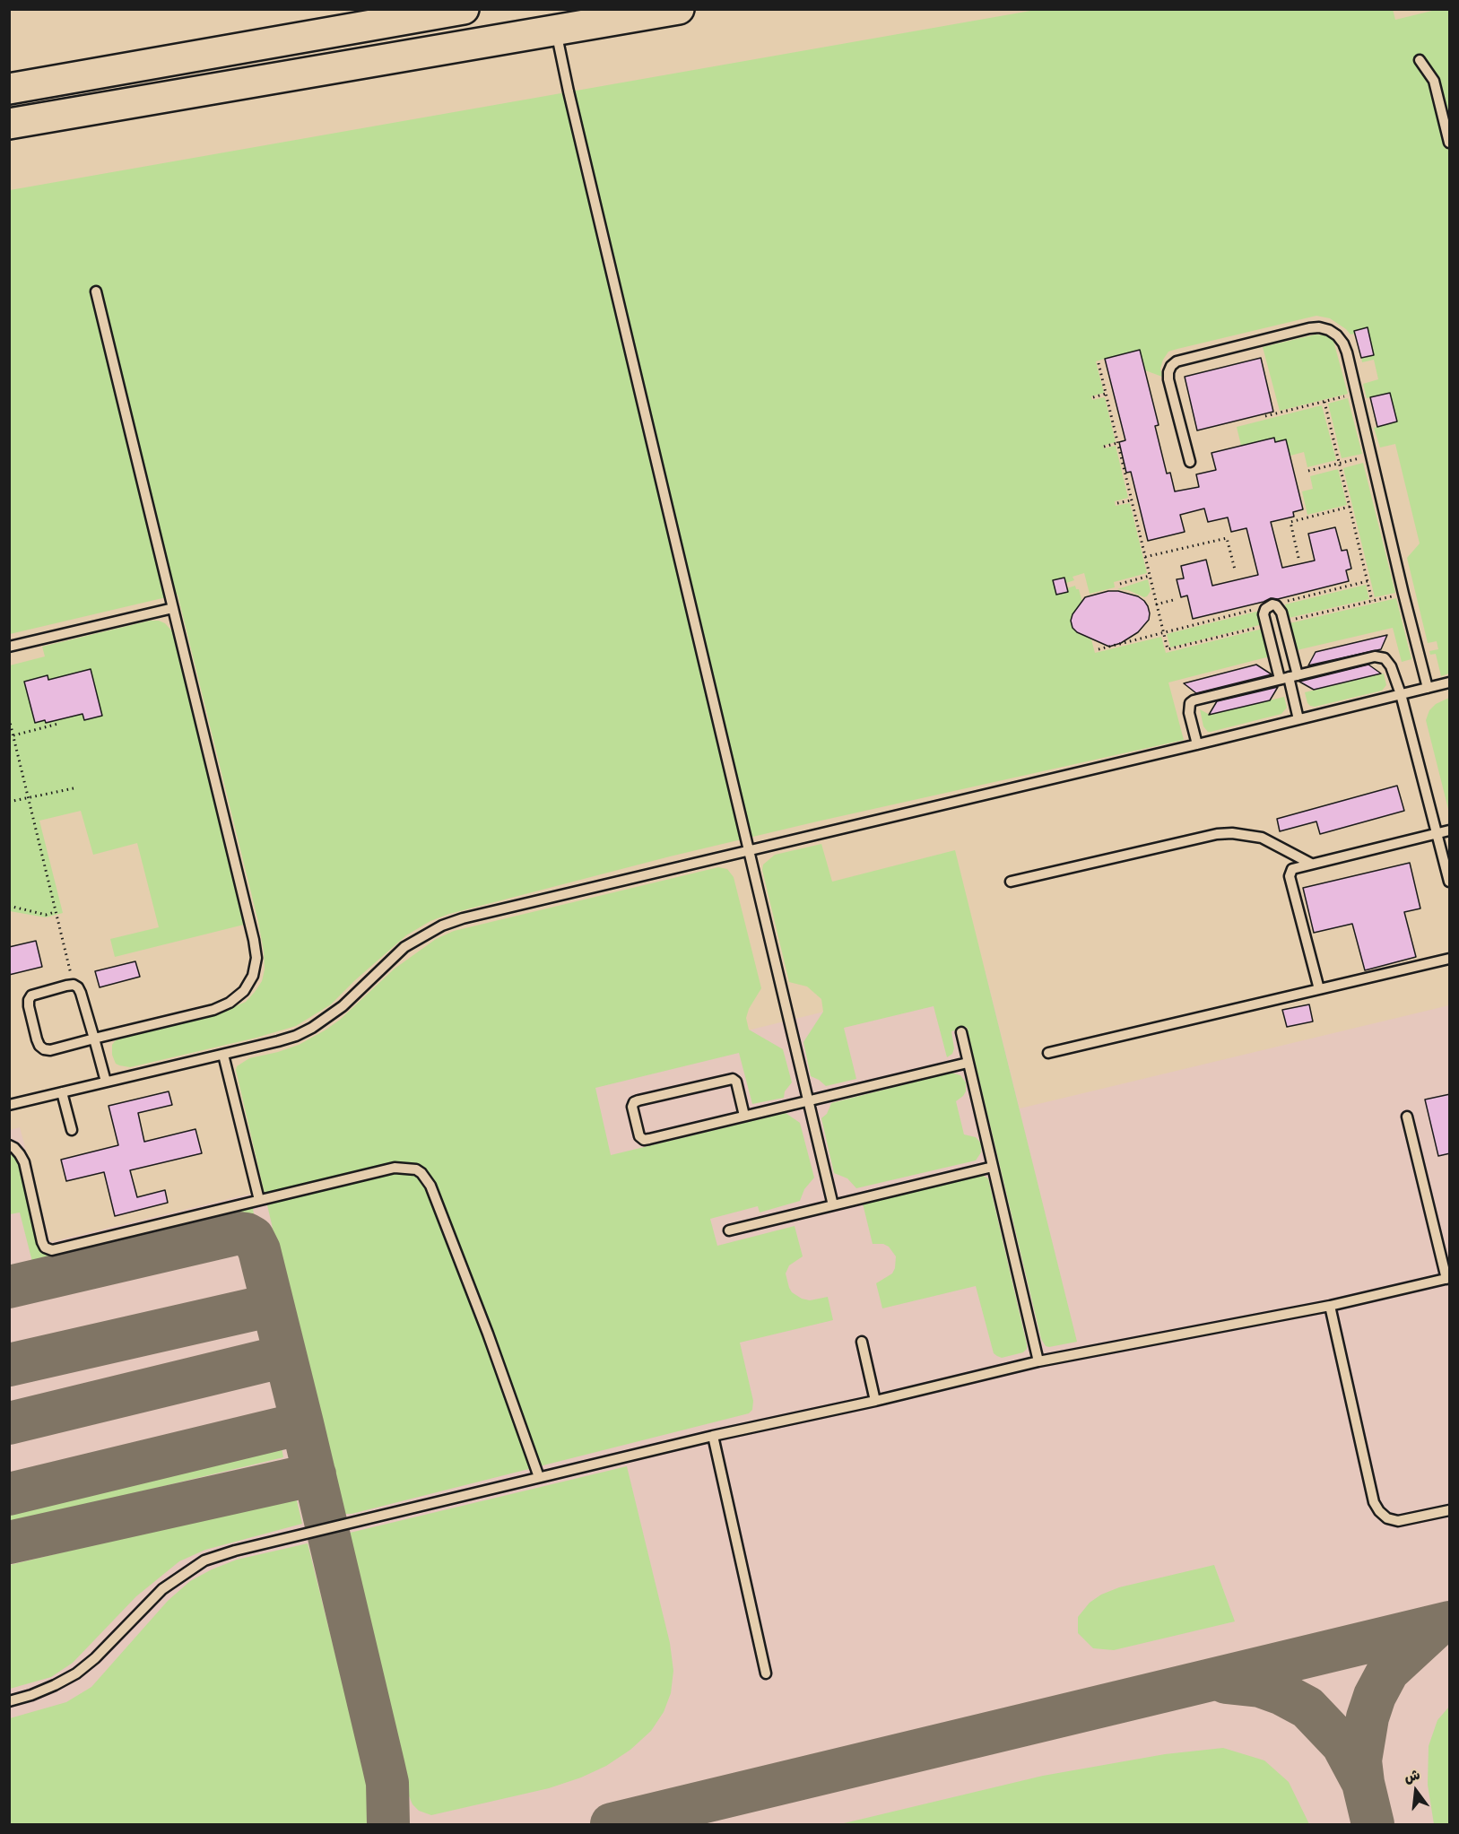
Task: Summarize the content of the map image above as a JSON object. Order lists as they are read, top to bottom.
{
  "north": "top"
}
